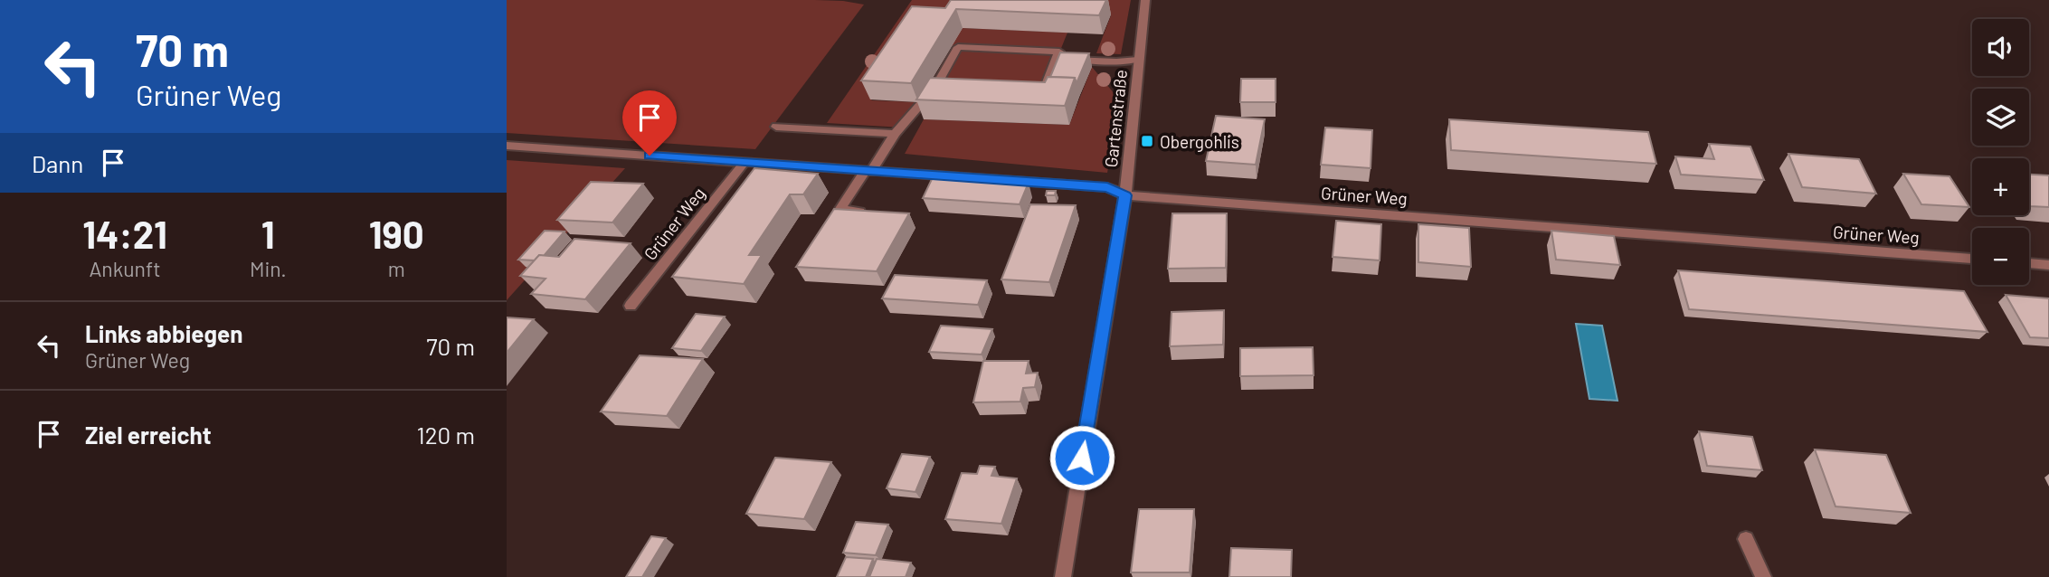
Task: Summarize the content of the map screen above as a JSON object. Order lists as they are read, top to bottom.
{
  "streets": {
    "street": ["Gartenstraße", "Grüner Weg"]
  },
  "crossings": [
    ["Gartenstraße", "Grüner Weg"]
  ],
  "places": {
    "transit": ["Obergohlis"]
  },
  "page": {
    "turn": ["70 m", "Grüner Weg"],
    "map_buttons": ["+", "−"],
    "then": "Dann",
    "eta": [
      "14:21",
      "Ankunft",
      "1",
      "Min.",
      "190",
      "m"
    ],
    "list": [
      {
        "name": "Links abbiegen",
        "note": "Grüner Weg",
        "value": "70 m"
      },
      {
        "name": "Ziel erreicht",
        "value": "120 m"
      }
    ]
  }
}
